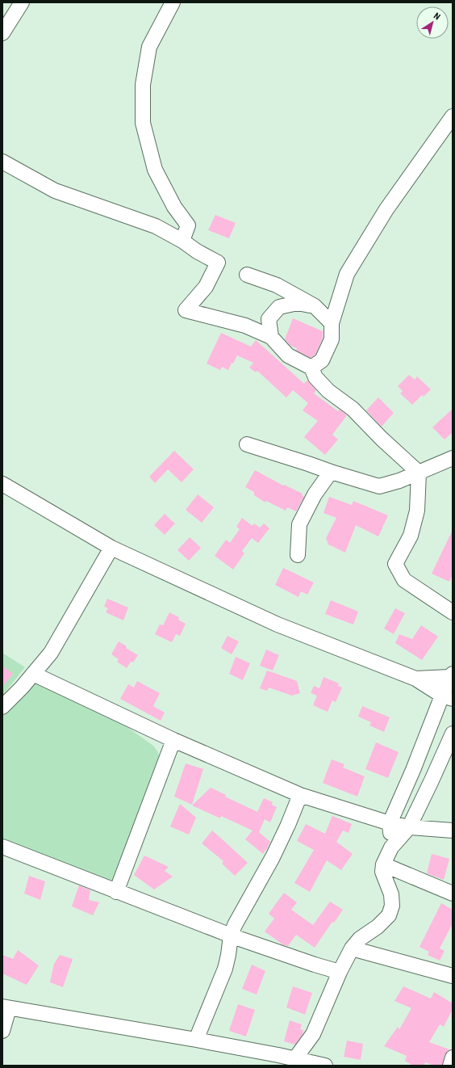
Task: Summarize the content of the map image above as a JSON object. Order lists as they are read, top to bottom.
{
  "north": "top right"
}
